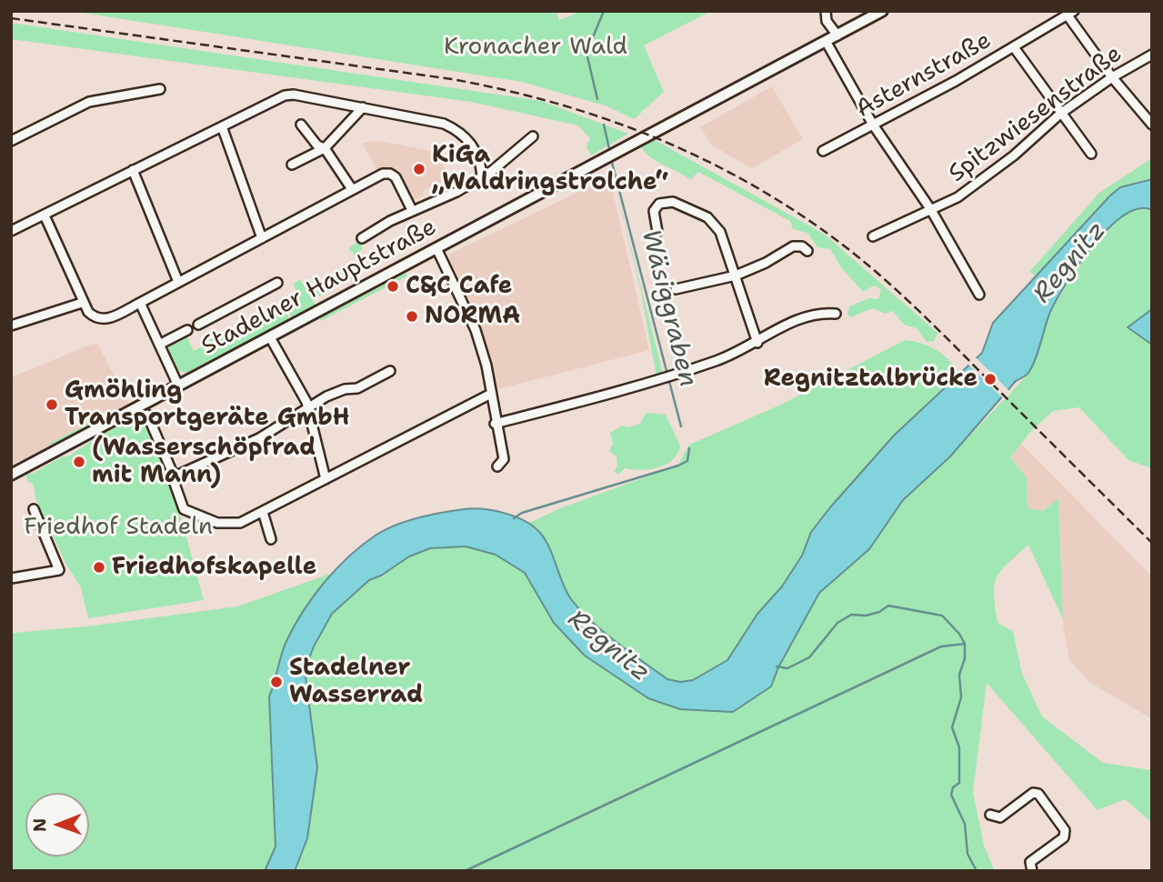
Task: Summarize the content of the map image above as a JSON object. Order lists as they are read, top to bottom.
{
  "streets": {
    "main road": ["Stadelner Hauptstraße"],
    "street": ["Asternstraße", "Spitzwiesenstraße"]
  },
  "water": ["Regnitz", "Wäsiggraben"],
  "parks": ["Kronacher Wald", "Friedhof Stadeln"],
  "places": [
    "KiGa „Waldringstrolche“",
    "C&C Cafe",
    "NORMA",
    "Regnitztalbrücke",
    "Gmöhling Transportgeräte GmbH",
    "(Wasserschöpfrad mit Mann)",
    "Friedhofskapelle",
    "Stadelner Wasserrad"
  ],
  "north": "left"
}
